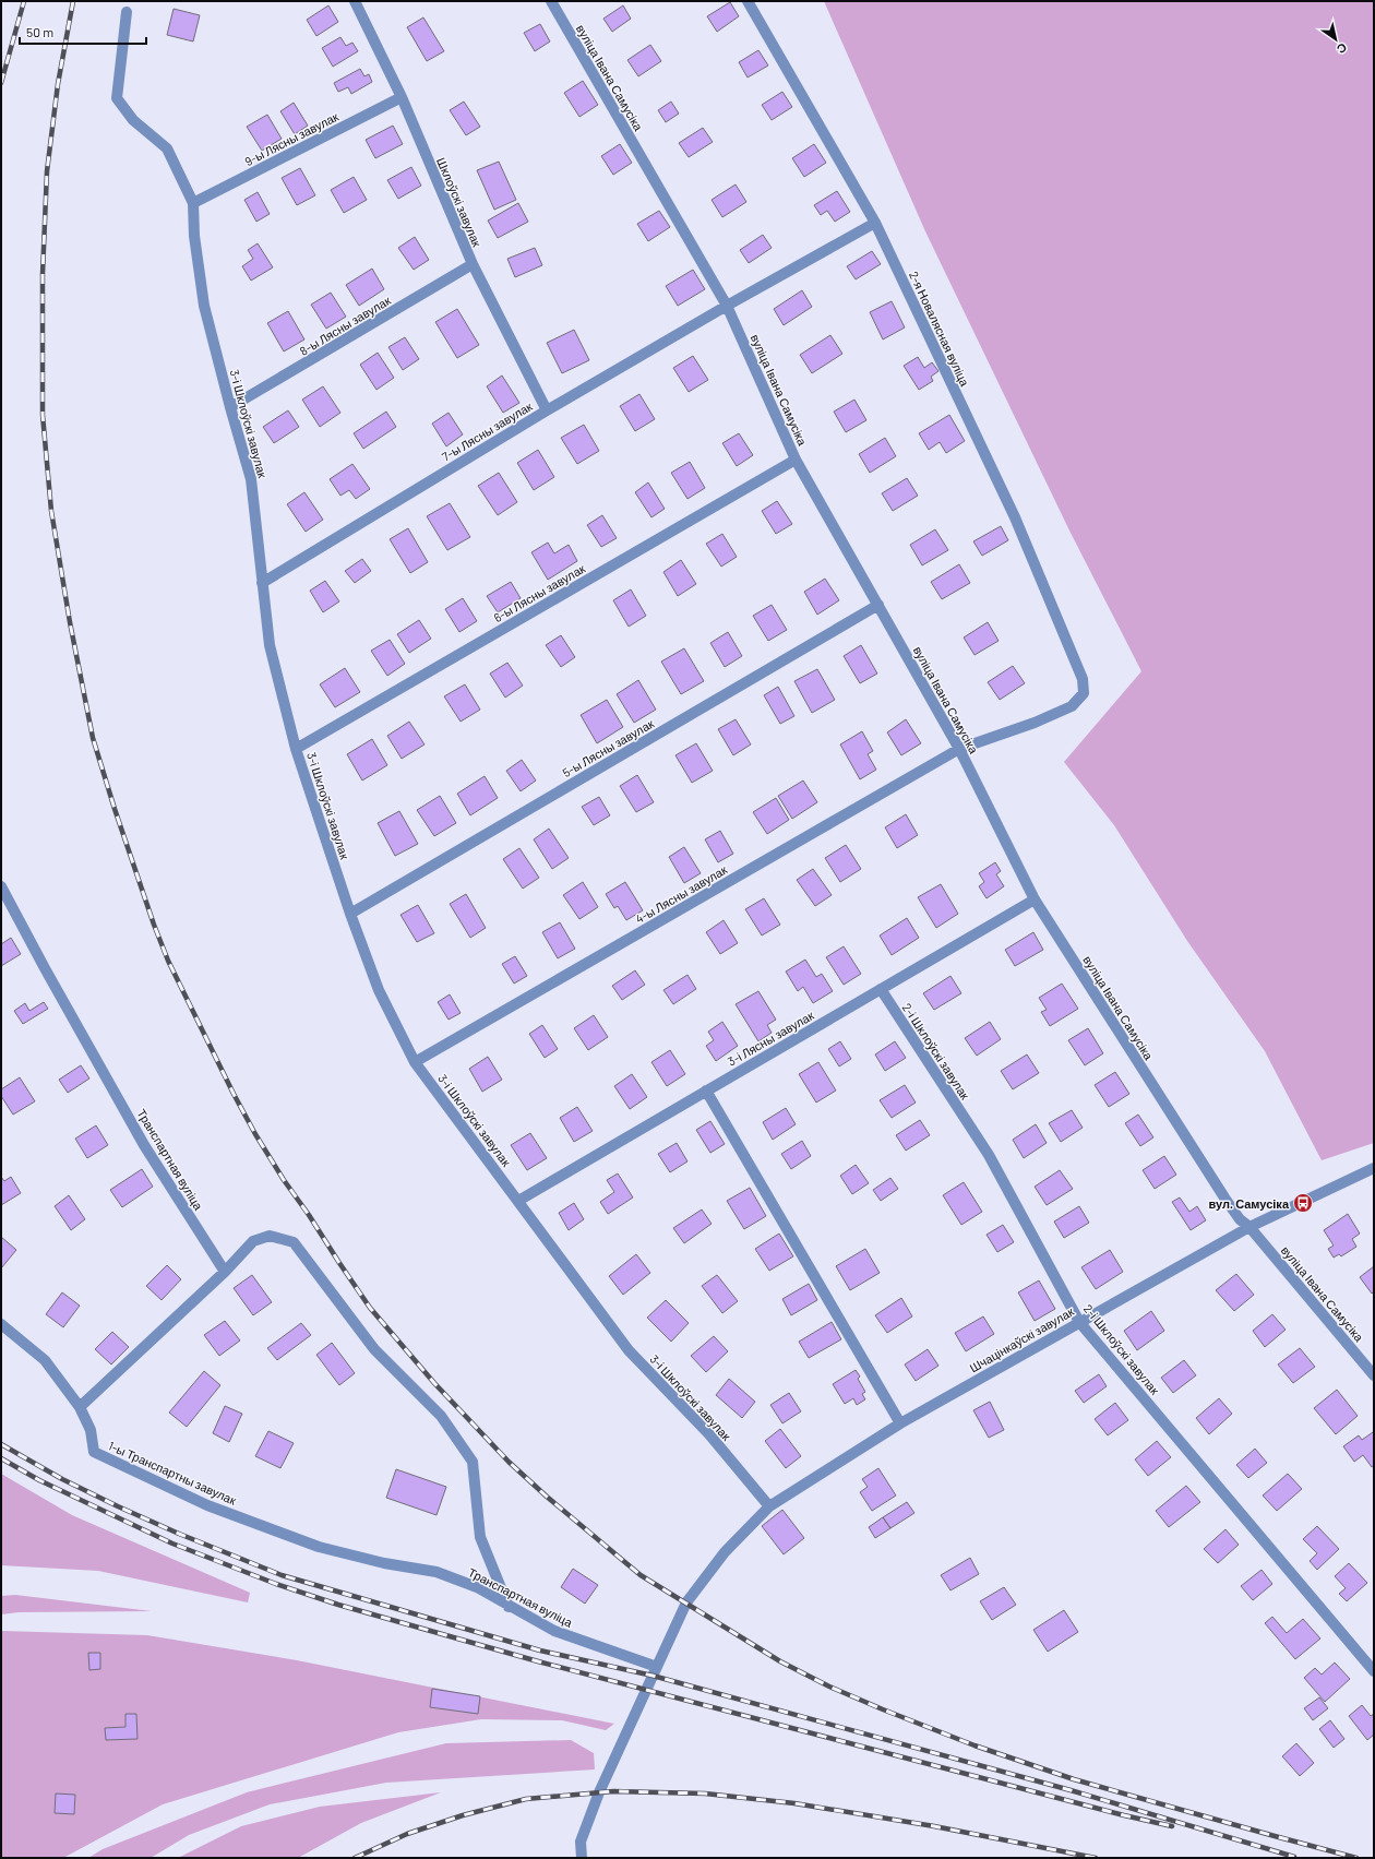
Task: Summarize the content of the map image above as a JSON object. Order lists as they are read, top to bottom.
{
  "streets": {
    "street": [
      "вуліца Івана Самусіка",
      "9-ы Лясны завулак",
      "Шклоўскі завулак",
      "8-ы Лясны завулак",
      "2-я Новалясная вуліца",
      "3-і Шклоўскі завулак",
      "7-ы Лясны завулак",
      "6-ы Лясны завулак",
      "5-ы Лясны завулак",
      "4-ы Лясны завулак",
      "3-і Лясны завулак",
      "2-і Шклоўскі завулак",
      "Транспартная вуліца",
      "Шчацінкаўскі завулак",
      "1-ы Транспартны завулак"
    ]
  },
  "crossings": [
    ["вуліца Івана Самусіка", "7-ы Лясны завулак"],
    ["вуліца Івана Самусіка", "6-ы Лясны завулак"],
    ["вуліца Івана Самусіка", "5-ы Лясны завулак"],
    ["вуліца Івана Самусіка", "4-ы Лясны завулак"],
    ["вуліца Івана Самусіка", "3-і Лясны завулак"],
    ["вуліца Івана Самусіка", "Шчацінкаўскі завулак"],
    ["9-ы Лясны завулак", "Шклоўскі завулак"],
    ["9-ы Лясны завулак", "3-і Шклоўскі завулак"],
    ["Шклоўскі завулак", "8-ы Лясны завулак"],
    ["Шклоўскі завулак", "7-ы Лясны завулак"],
    ["8-ы Лясны завулак", "3-і Шклоўскі завулак"],
    ["2-я Новалясная вуліца", "7-ы Лясны завулак"],
    ["2-я Новалясная вуліца", "4-ы Лясны завулак"],
    ["3-і Шклоўскі завулак", "7-ы Лясны завулак"],
    ["3-і Шклоўскі завулак", "6-ы Лясны завулак"],
    ["3-і Шклоўскі завулак", "5-ы Лясны завулак"],
    ["3-і Шклоўскі завулак", "4-ы Лясны завулак"],
    ["3-і Шклоўскі завулак", "3-і Лясны завулак"],
    ["3-і Шклоўскі завулак", "Шчацінкаўскі завулак"],
    ["3-і Лясны завулак", "2-і Шклоўскі завулак"],
    ["2-і Шклоўскі завулак", "Шчацінкаўскі завулак"],
    ["Транспартная вуліца", "Шчацінкаўскі завулак"],
    ["Транспартная вуліца", "1-ы Транспартны завулак"]
  ],
  "places": {
    "bus stop": ["вул. Самусіка"]
  },
  "scale_bar": "50 m",
  "north": "bottom right"
}
